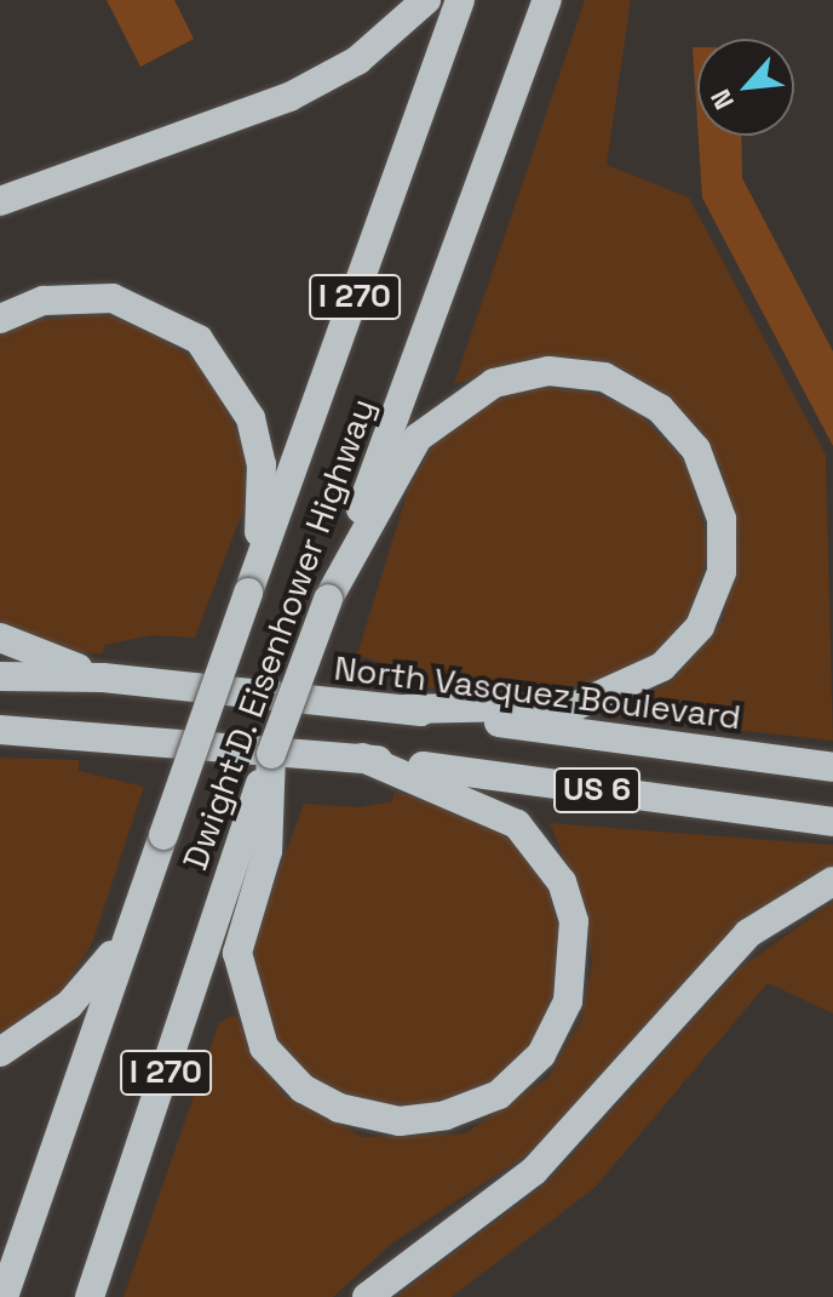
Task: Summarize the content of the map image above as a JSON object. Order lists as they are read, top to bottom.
{
  "streets": {
    "highway": [
      "I 270",
      "Dwight D. Eisenhower Highway",
      "North Vasquez Boulevard",
      "US 6"
    ]
  },
  "north": "bottom left"
}
